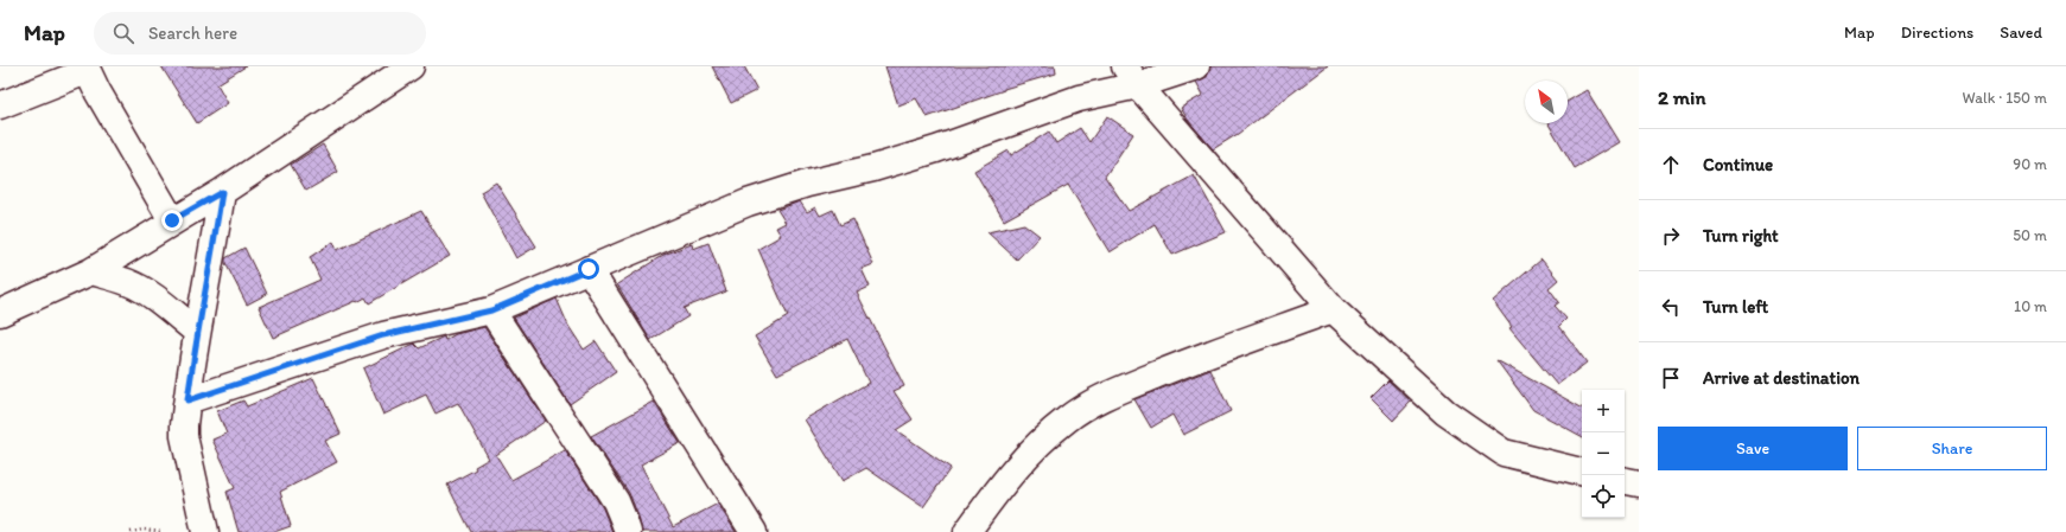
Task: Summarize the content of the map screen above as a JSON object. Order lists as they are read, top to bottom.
{
  "north": "top left",
  "page": {
    "header": "Map",
    "search": "Search here",
    "nav": ["Map", "Directions", "Saved"],
    "heading": ["2 min", "Walk · 150 m"],
    "list": [
      ["Continue", "90 m"],
      ["Turn right", "50 m"],
      ["Turn left", "10 m"],
      "Arrive at destination"
    ],
    "map_buttons": ["+", "−"],
    "buttons": ["Save", "Share"]
  }
}
